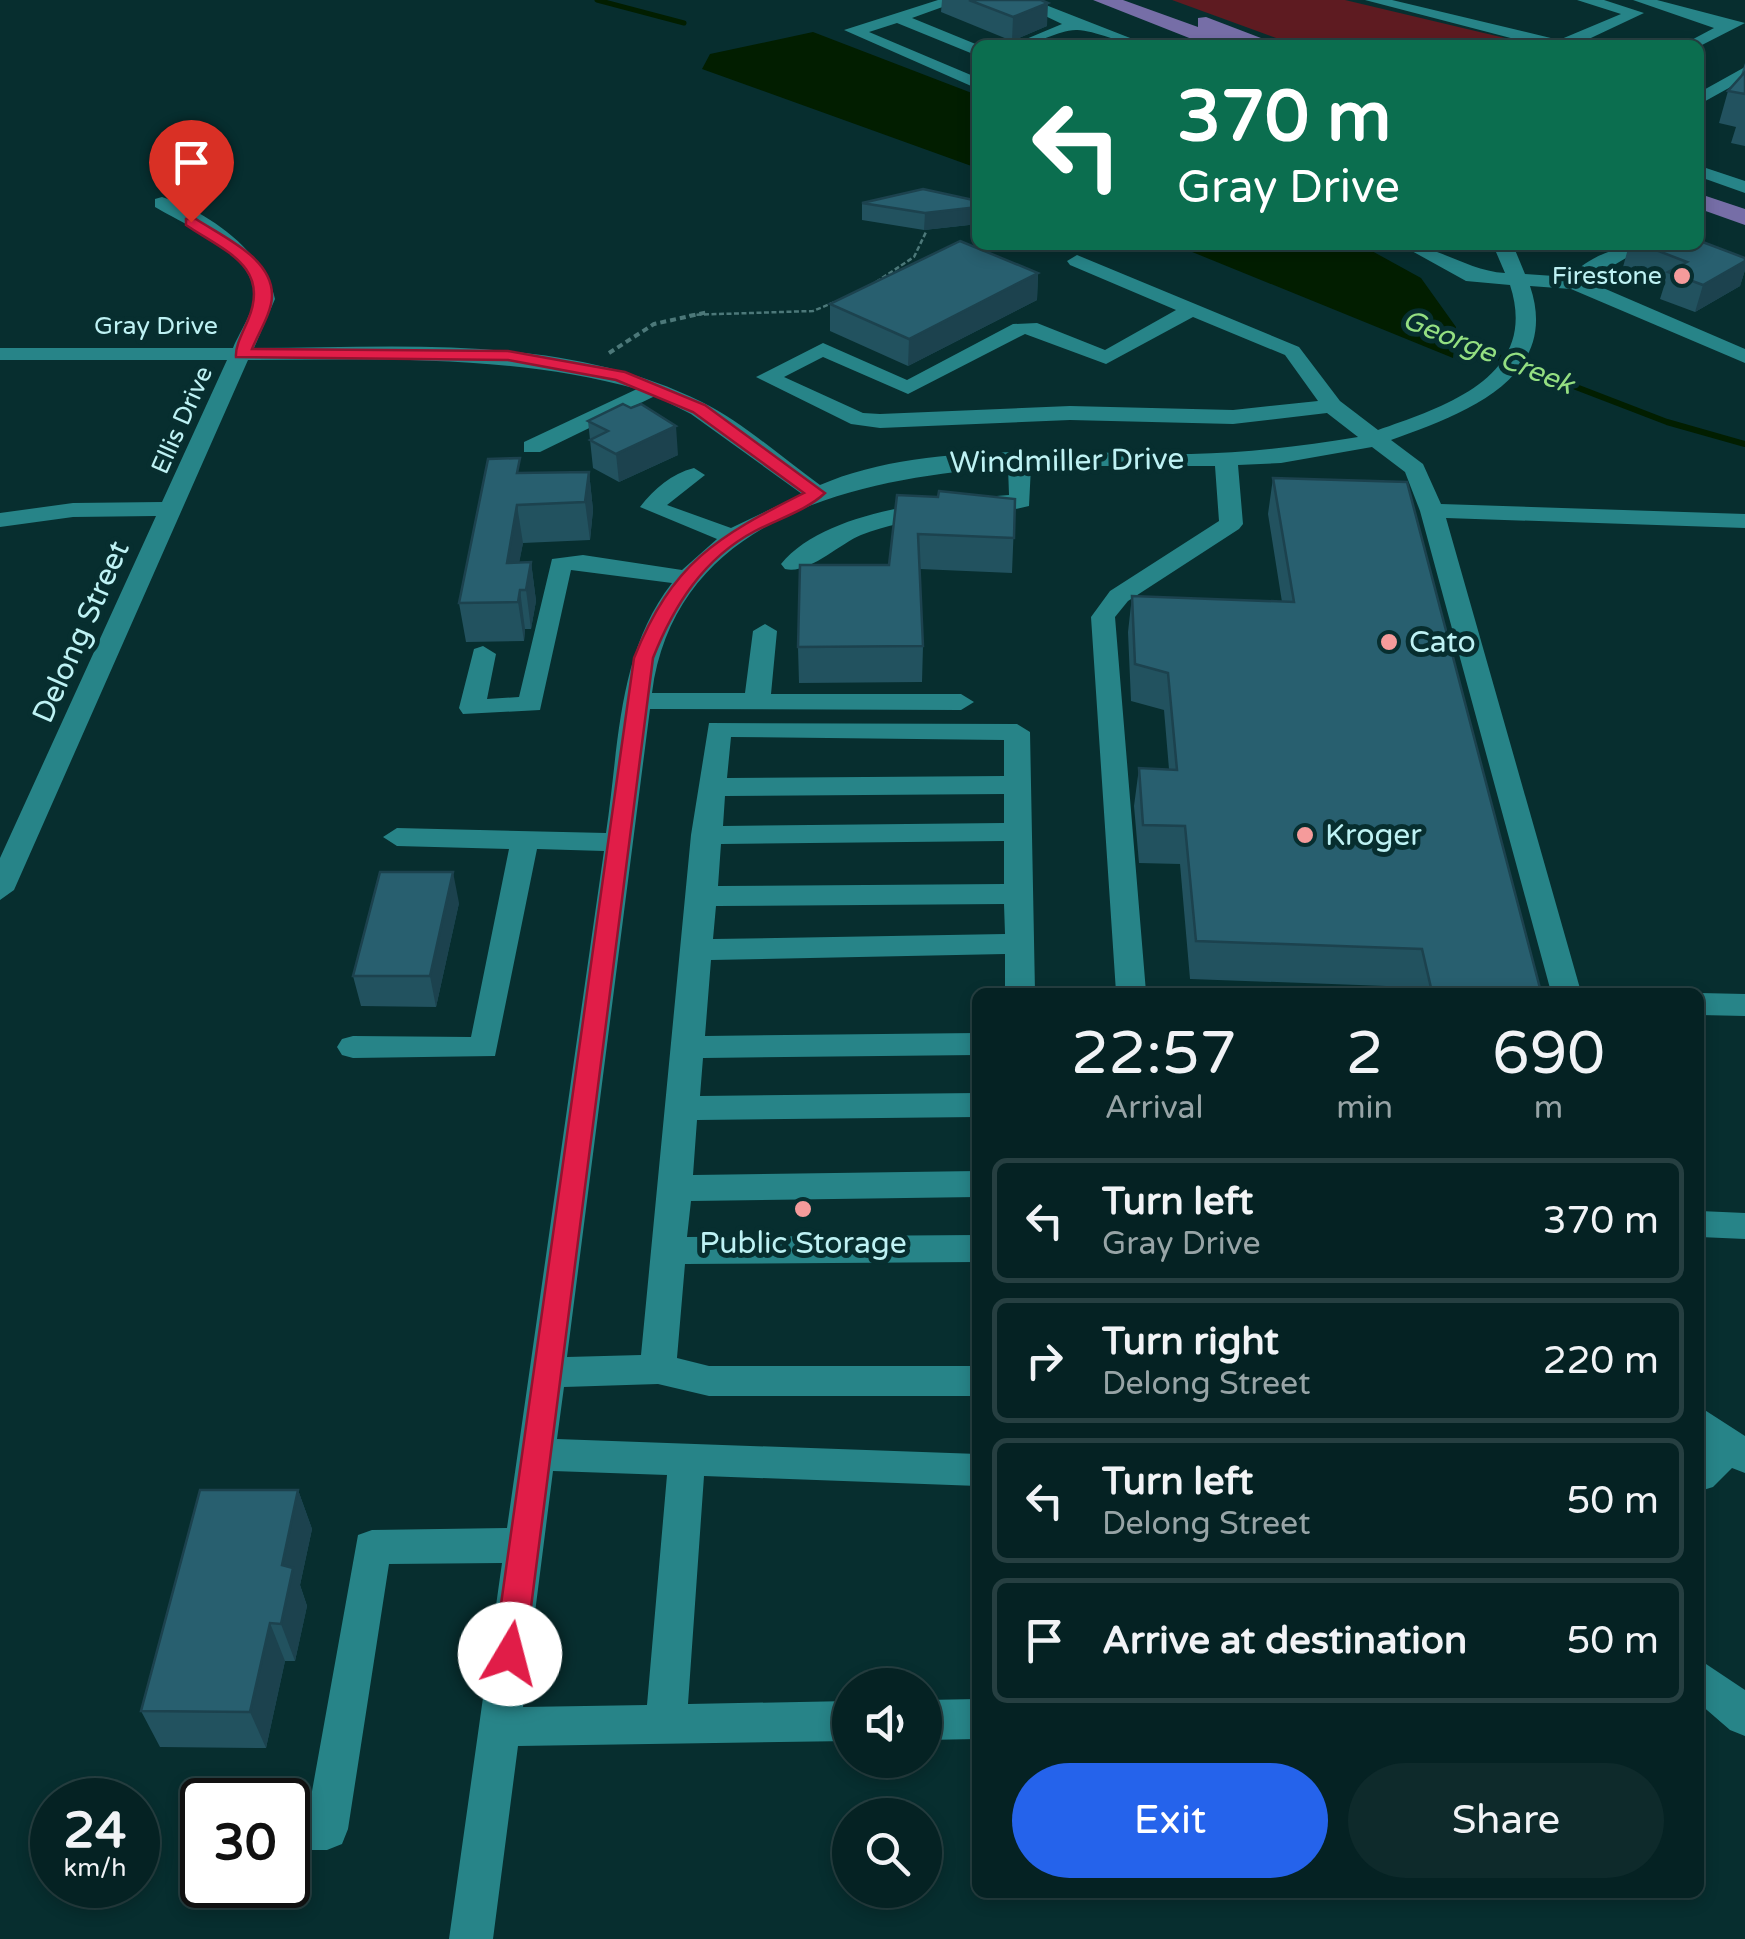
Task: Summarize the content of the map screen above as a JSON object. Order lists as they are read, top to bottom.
{
  "streets": {
    "street": [
      "Gray Drive",
      "Ellis Drive",
      "Windmiller Drive",
      "Delong Street"
    ]
  },
  "crossings": [
    ["Gray Drive", "Ellis Drive"],
    ["Gray Drive", "Windmiller Drive"],
    ["Ellis Drive", "Delong Street"]
  ],
  "water": ["George Creek"],
  "places": [
    "Firestone",
    "Cato",
    "Kroger",
    "Public Storage"
  ],
  "page": {
    "turn": ["370 m", "Gray Drive"],
    "eta": [
      "22:57",
      "Arrival",
      "2",
      "min",
      "690",
      "m"
    ],
    "list": [
      {
        "name": "Turn left",
        "note": "Gray Drive",
        "value": "370 m"
      },
      {
        "name": "Turn right",
        "note": "Delong Street",
        "value": "220 m"
      },
      {
        "name": "Turn left",
        "note": "Delong Street",
        "value": "50 m"
      },
      {
        "name": "Arrive at destination",
        "value": "50 m"
      }
    ],
    "buttons": ["Exit", "Share"],
    "speed": "24 km/h",
    "limit": "30"
  }
}
